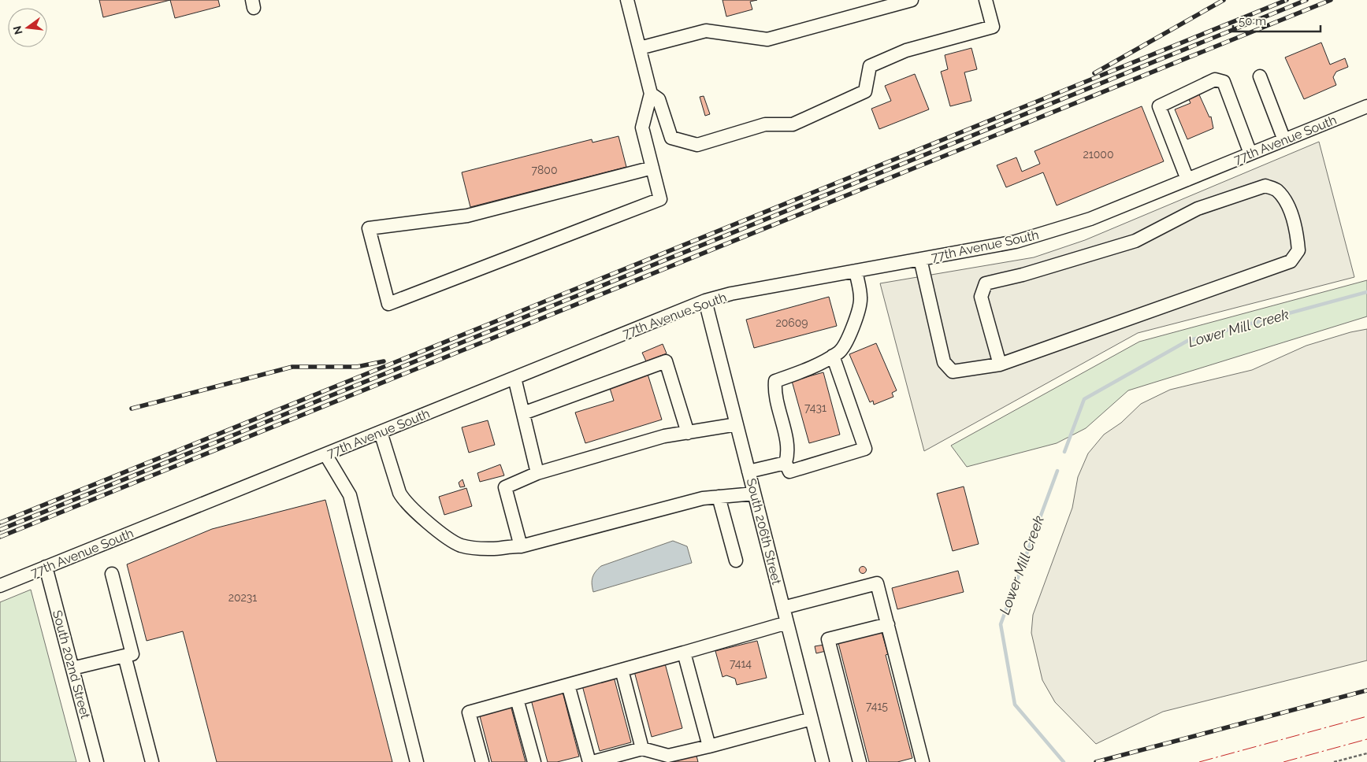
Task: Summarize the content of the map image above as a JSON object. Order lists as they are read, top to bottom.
{
  "streets": {
    "street": ["77th Avenue South", "South 206th Street", "South 202nd Street"]
  },
  "crossings": [
    ["77th Avenue South", "South 206th Street"],
    ["77th Avenue South", "South 202nd Street"]
  ],
  "water": ["Lower Mill Creek"],
  "house_numbers": [
    "21000",
    "7800",
    "20609",
    "7431",
    "20231",
    "7414",
    "7415"
  ],
  "scale_bar": "50 m",
  "north": "left"
}
